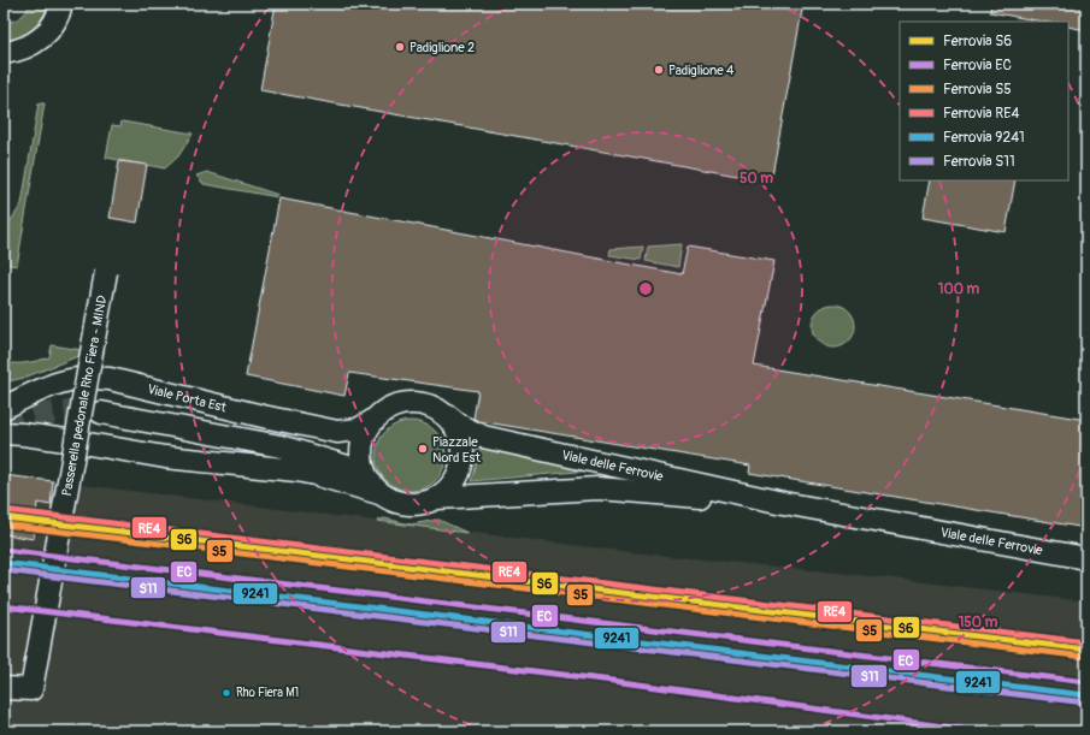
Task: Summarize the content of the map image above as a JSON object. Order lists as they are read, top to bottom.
{
  "streets": {
    "street": ["Passerella pedonale Rho Fiera - MIND", "Viale Porta Est", "Viale delle Ferrovie"]
  },
  "crossings": [
    ["Viale Porta Est", "Viale delle Ferrovie"]
  ],
  "places": [
    "Padiglione 2",
    "Padiglione 4",
    "Piazzale Nord Est",
    "Rho Fiera M1"
  ],
  "lines": [
    "rail line RE4",
    "rail line S6",
    "rail line S5",
    "rail line EC",
    "rail line 9241",
    "rail line S11"
  ],
  "legend": [
    "Ferrovia S6",
    "Ferrovia EC",
    "Ferrovia S5",
    "Ferrovia RE4",
    "Ferrovia 9241",
    "Ferrovia S11"
  ],
  "rings": ["50 m", "100 m", "150 m"]
}
